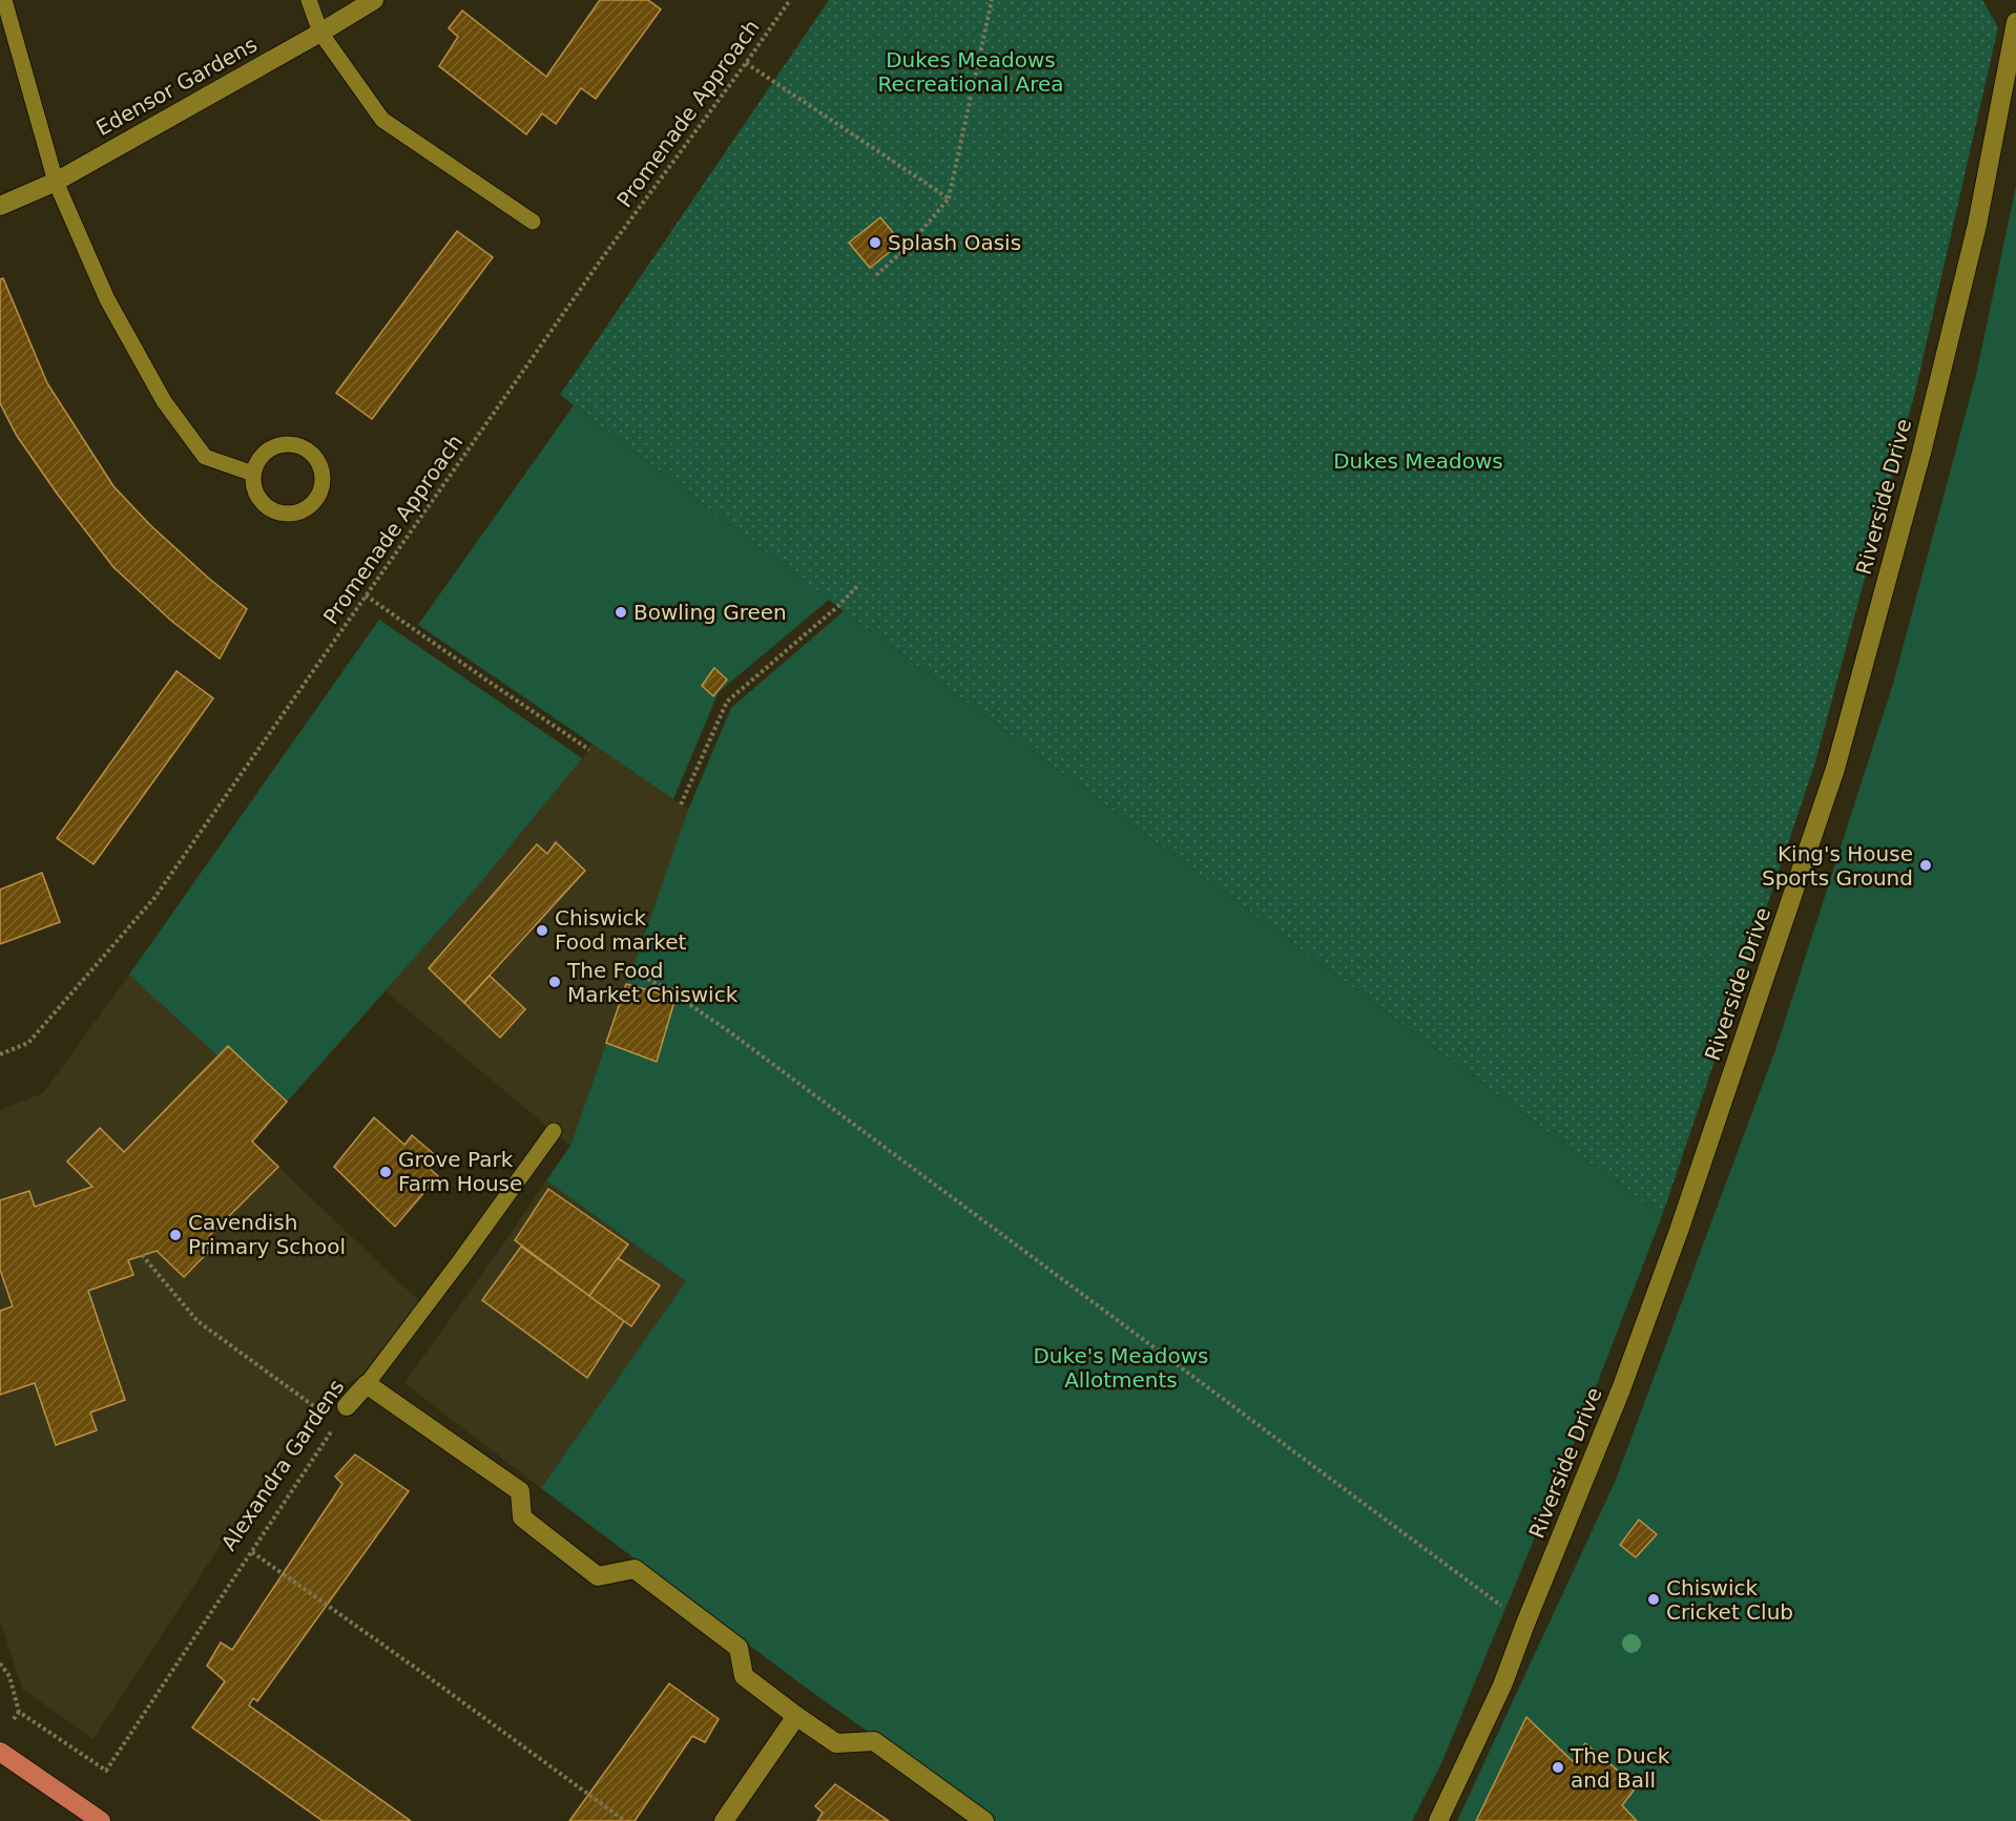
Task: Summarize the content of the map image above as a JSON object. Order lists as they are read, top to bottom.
{
  "streets": {
    "street": ["Edensor Gardens", "Riverside Drive", "Alexandra Gardens"],
    "path": ["Promenade Approach"]
  },
  "parks": ["Dukes Meadows Recreational Area", "Dukes Meadows", "Duke's Meadows Allotments"],
  "places": [
    "Splash Oasis",
    "Bowling Green",
    "King's House Sports Ground",
    "Chiswick Food market",
    "The Food Market Chiswick",
    "Grove Park Farm House",
    "Cavendish Primary School",
    "Chiswick Cricket Club",
    "The Duck and Ball"
  ]
}
